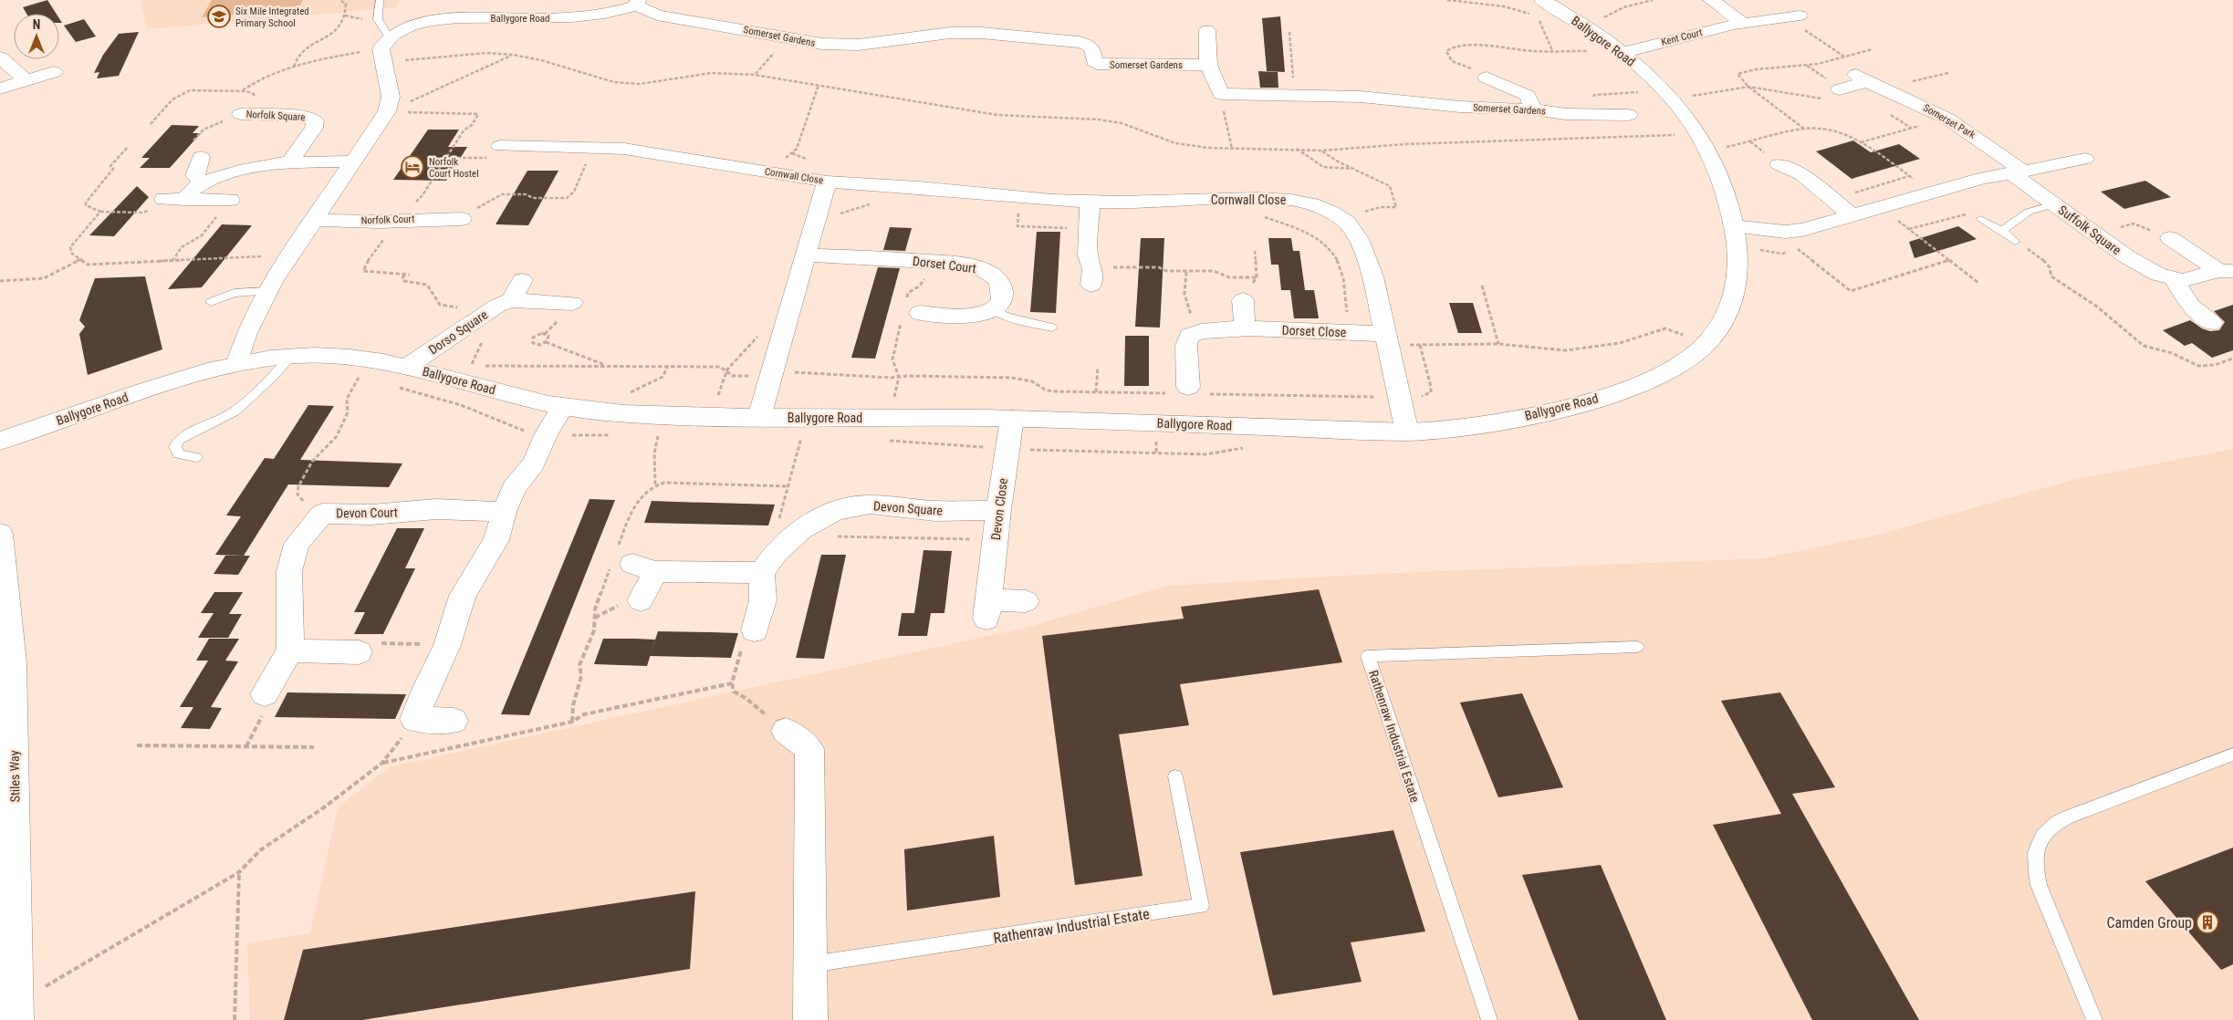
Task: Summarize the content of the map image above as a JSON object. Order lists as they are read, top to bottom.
{
  "streets": {
    "street": [
      "Ballygore Road",
      "Somerset Gardens",
      "Kent Court",
      "Norfolk Square",
      "Somerset Park",
      "Cornwall Close",
      "Norfolk Court",
      "Suffolk Square",
      "Dorset Court",
      "Dorset Close",
      "Dorso Square",
      "Devon Square",
      "Devon Close",
      "Devon Court",
      "Stiles Way"
    ],
    "lane": ["Rathenraw Industrial Estate"]
  },
  "crossings": [
    ["Ballygore Road", "Somerset Gardens"],
    ["Ballygore Road", "Kent Court"],
    ["Ballygore Road", "Cornwall Close"],
    ["Ballygore Road", "Dorso Square"],
    ["Ballygore Road", "Devon Close"],
    ["Somerset Park", "Suffolk Square"],
    ["Cornwall Close", "Dorset Close"],
    ["Devon Square", "Devon Close"]
  ],
  "places": {
    "school or university": ["Six Mile Integrated Primary School"],
    "hotel": ["Norfolk Court Hostel"],
    "building": ["Camden Group"]
  },
  "north": "top"
}
